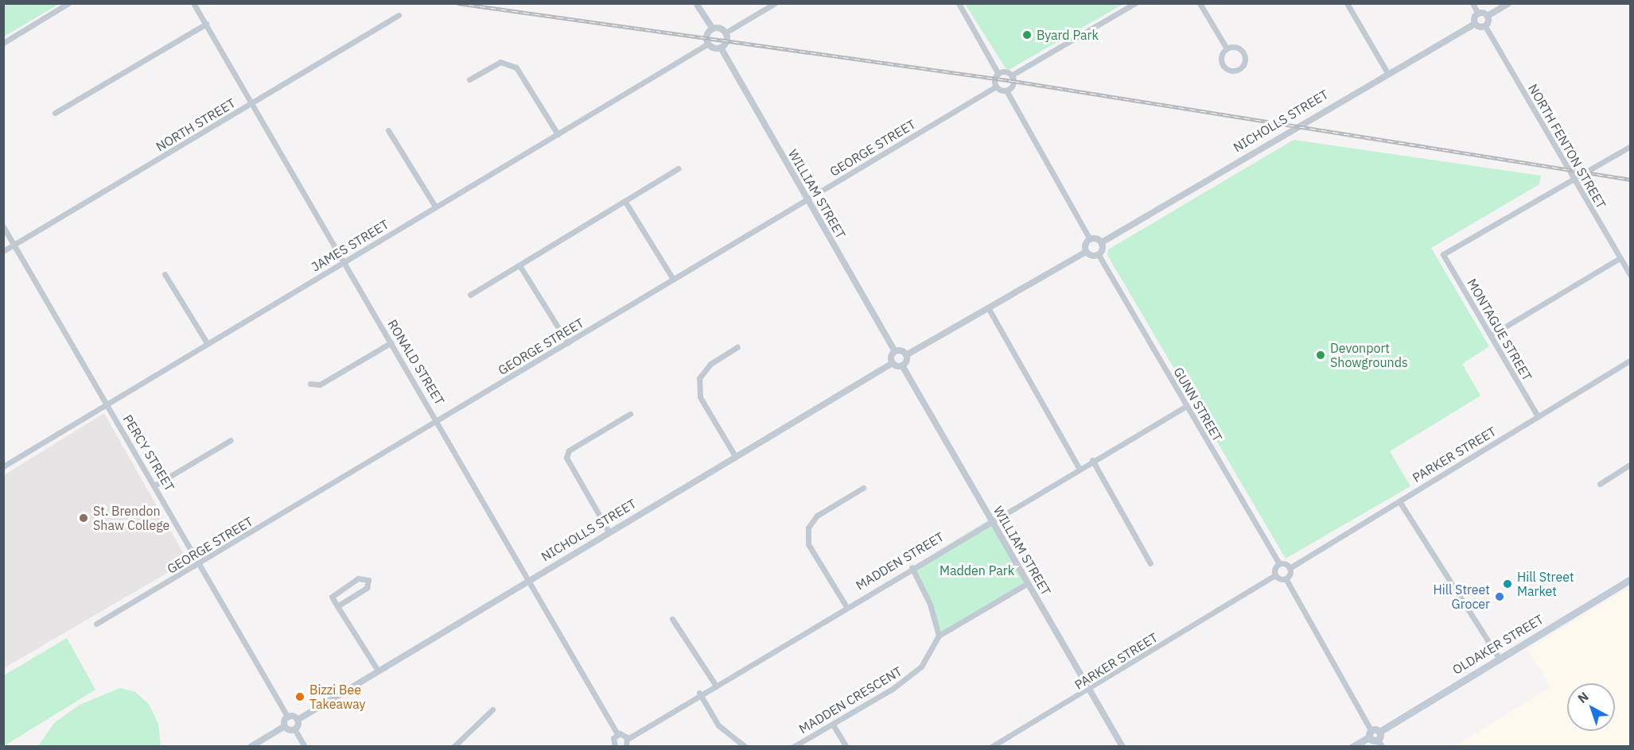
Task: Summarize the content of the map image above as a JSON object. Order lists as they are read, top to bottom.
{
  "streets": {
    "main road": ["OLDAKER STREET"],
    "street": [
      "NICHOLLS STREET",
      "NORTH STREET",
      "NORTH FENTON STREET",
      "GEORGE STREET",
      "WILLIAM STREET",
      "JAMES STREET",
      "MONTAGUE STREET",
      "RONALD STREET",
      "GUNN STREET",
      "PERCY STREET",
      "PARKER STREET",
      "MADDEN STREET",
      "MADDEN CRESCENT"
    ]
  },
  "crossings": [
    ["NICHOLLS STREET", "RONALD STREET"],
    ["NORTH STREET", "RONALD STREET"],
    ["NORTH STREET", "PERCY STREET"],
    ["NORTH FENTON STREET", "MONTAGUE STREET"],
    ["GEORGE STREET", "WILLIAM STREET"],
    ["GEORGE STREET", "RONALD STREET"],
    ["GEORGE STREET", "PERCY STREET"],
    ["WILLIAM STREET", "PARKER STREET"],
    ["WILLIAM STREET", "MADDEN STREET"],
    ["JAMES STREET", "RONALD STREET"],
    ["JAMES STREET", "PERCY STREET"],
    ["MONTAGUE STREET", "PARKER STREET"],
    ["GUNN STREET", "MADDEN STREET"]
  ],
  "parks": ["Madden Park"],
  "places": [
    "Byard Park",
    "Devonport Showgrounds",
    "St. Brendon Shaw College",
    "Hill Street Market",
    "Hill Street Grocer",
    "Bizzi Bee Takeaway"
  ],
  "north": "top left"
}
